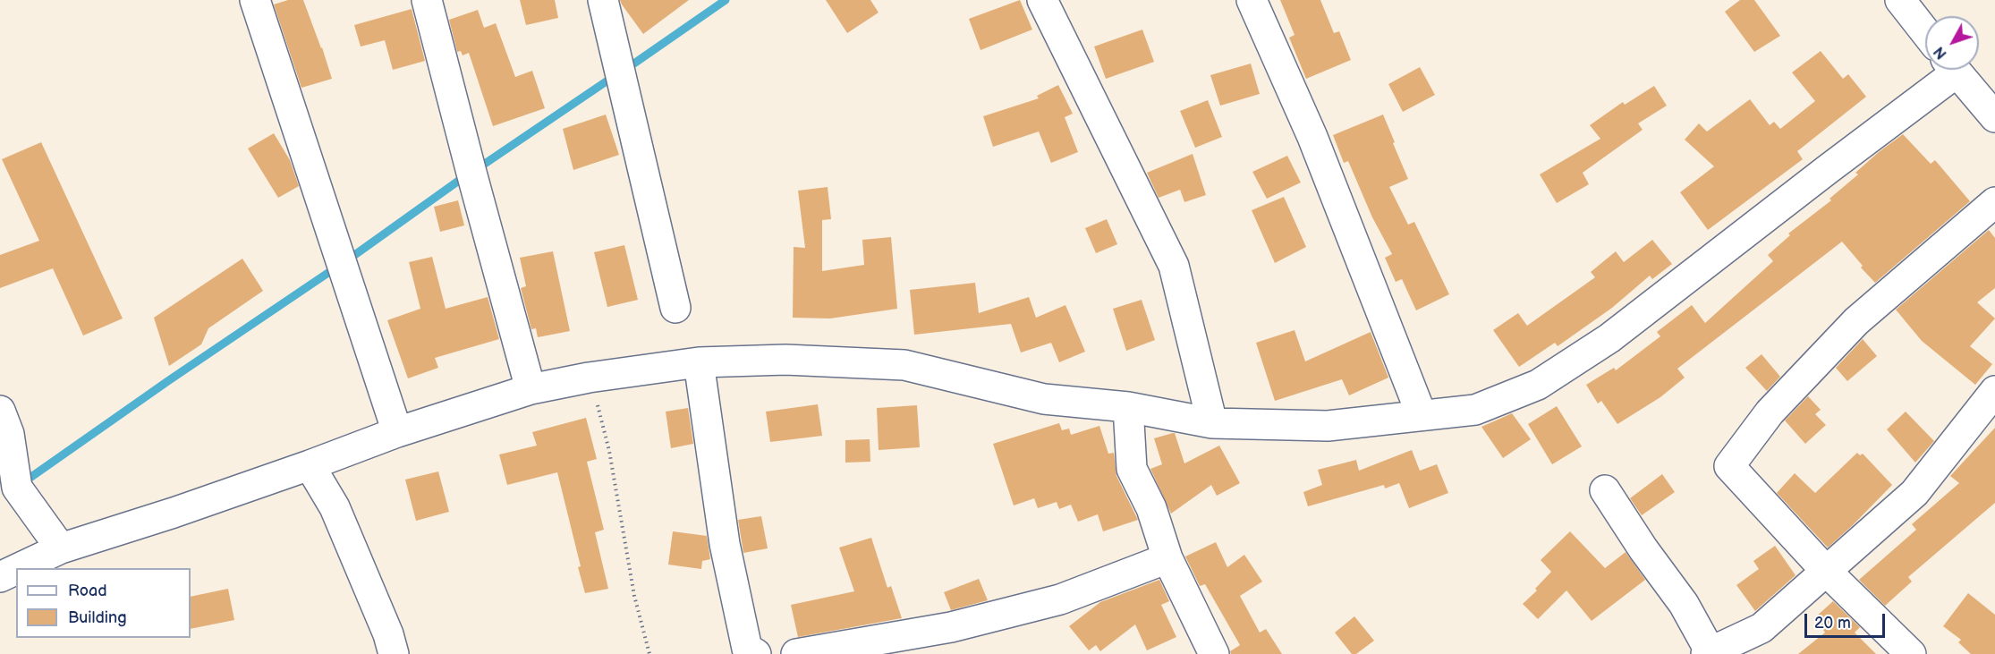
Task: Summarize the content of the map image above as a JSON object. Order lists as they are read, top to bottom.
{
  "legend": ["Road", "Building"],
  "scale_bar": "20 m",
  "north": "bottom left"
}
